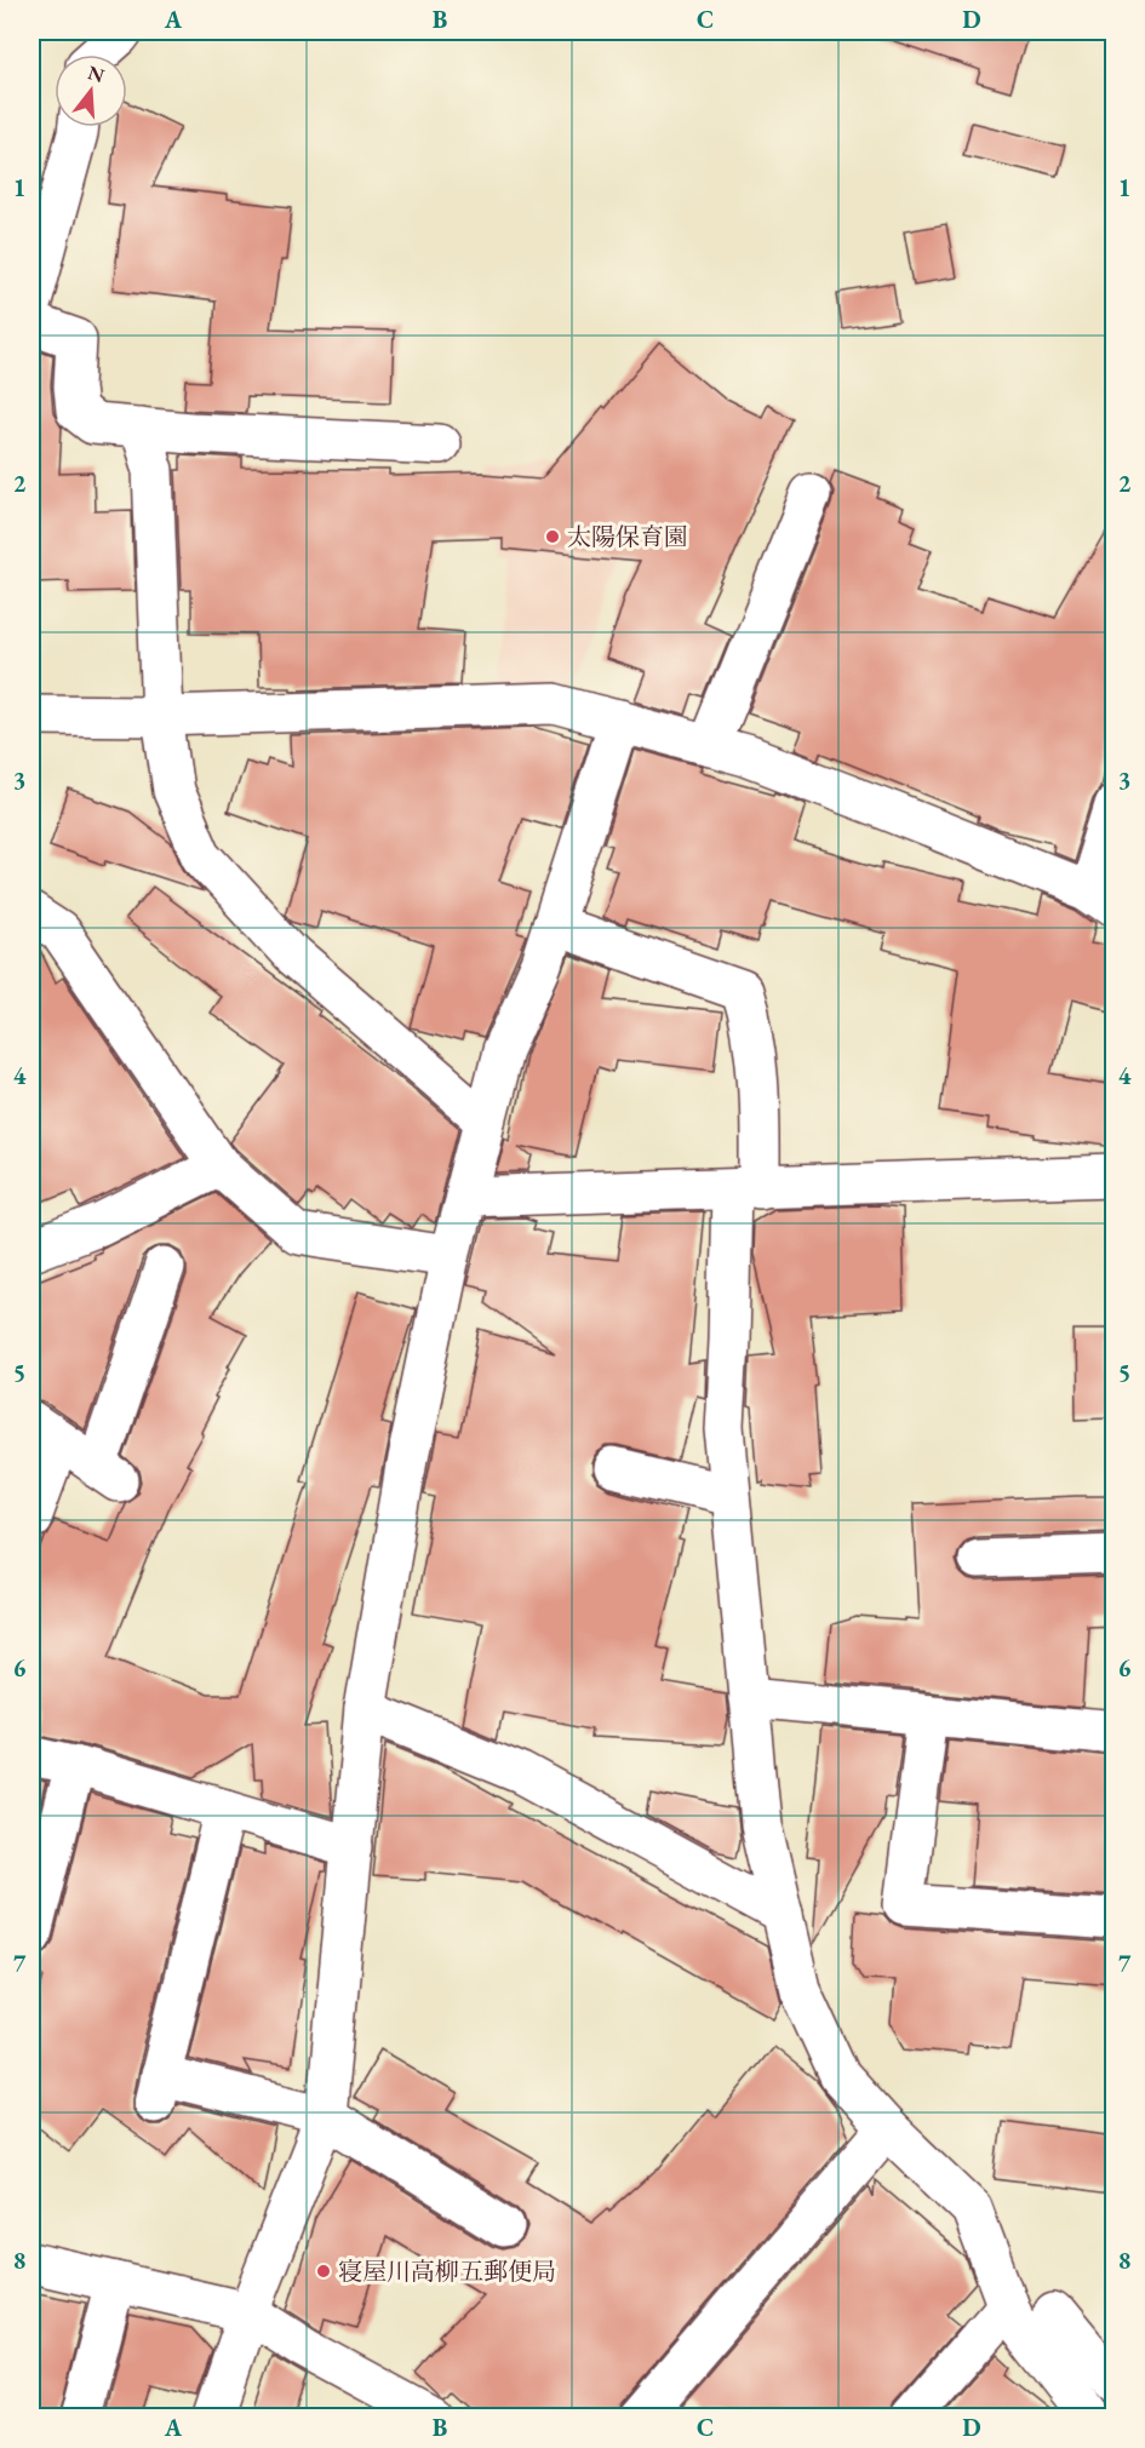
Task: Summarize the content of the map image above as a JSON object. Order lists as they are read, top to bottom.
{
  "places": ["太陽保育園", "寝屋川高柳五郵便局"],
  "north": "top",
  "grid": {
    "columns": [
      "A",
      "B",
      "C",
      "D"
    ],
    "rows": [
      "1",
      "2",
      "3",
      "4",
      "5",
      "6",
      "7",
      "8"
    ]
  }
}
